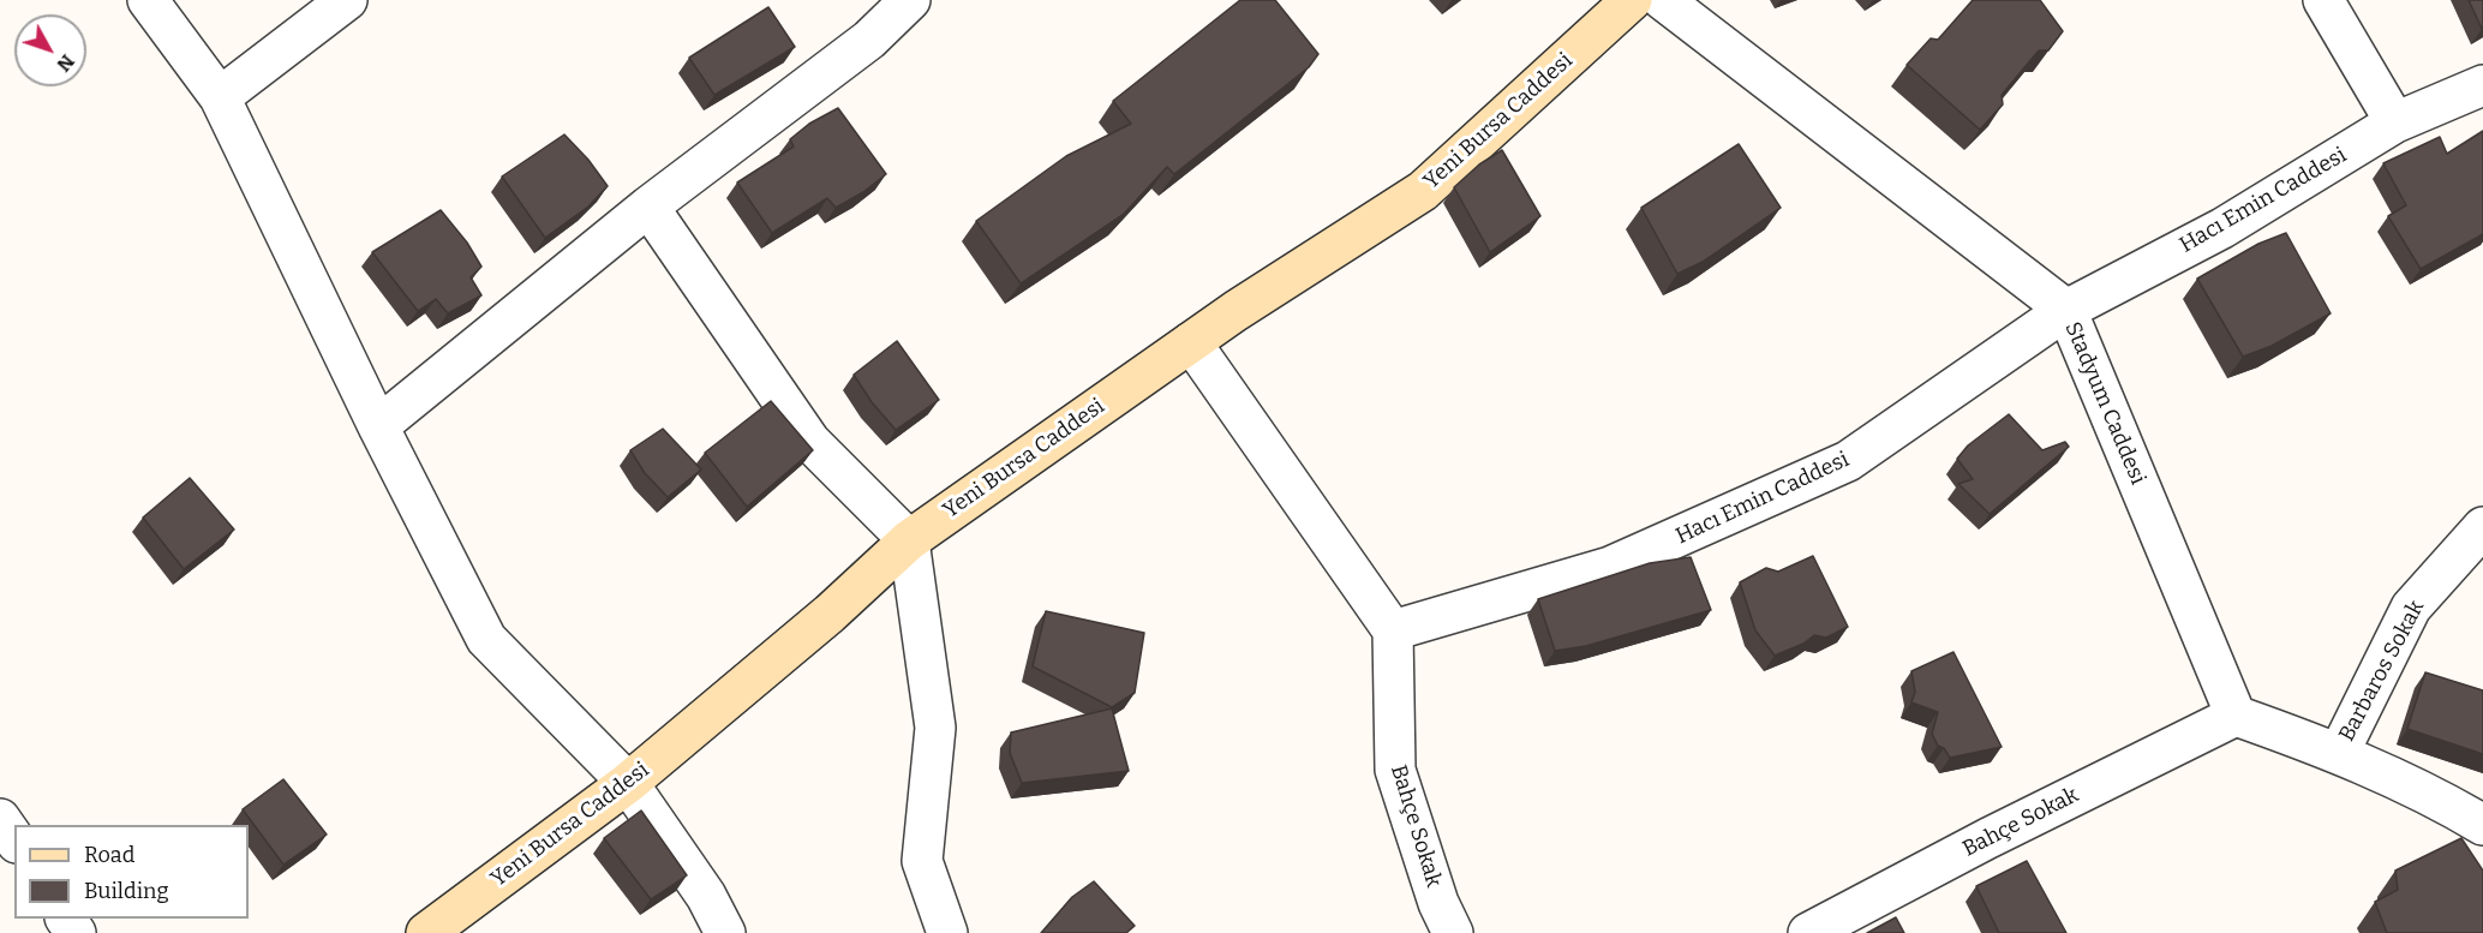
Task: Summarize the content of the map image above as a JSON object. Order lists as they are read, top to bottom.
{
  "streets": {
    "main road": ["Yeni Bursa Caddesi"],
    "street": [
      "Hacı Emin Caddesi",
      "Stadyum Caddesi",
      "Barbaros Sokak",
      "Bahçe Sokak"
    ]
  },
  "crossings": [
    ["Hacı Emin Caddesi", "Stadyum Caddesi"],
    ["Hacı Emin Caddesi", "Bahçe Sokak"],
    ["Stadyum Caddesi", "Bahçe Sokak"]
  ],
  "legend": ["Road", "Building"],
  "north": "bottom right"
}
